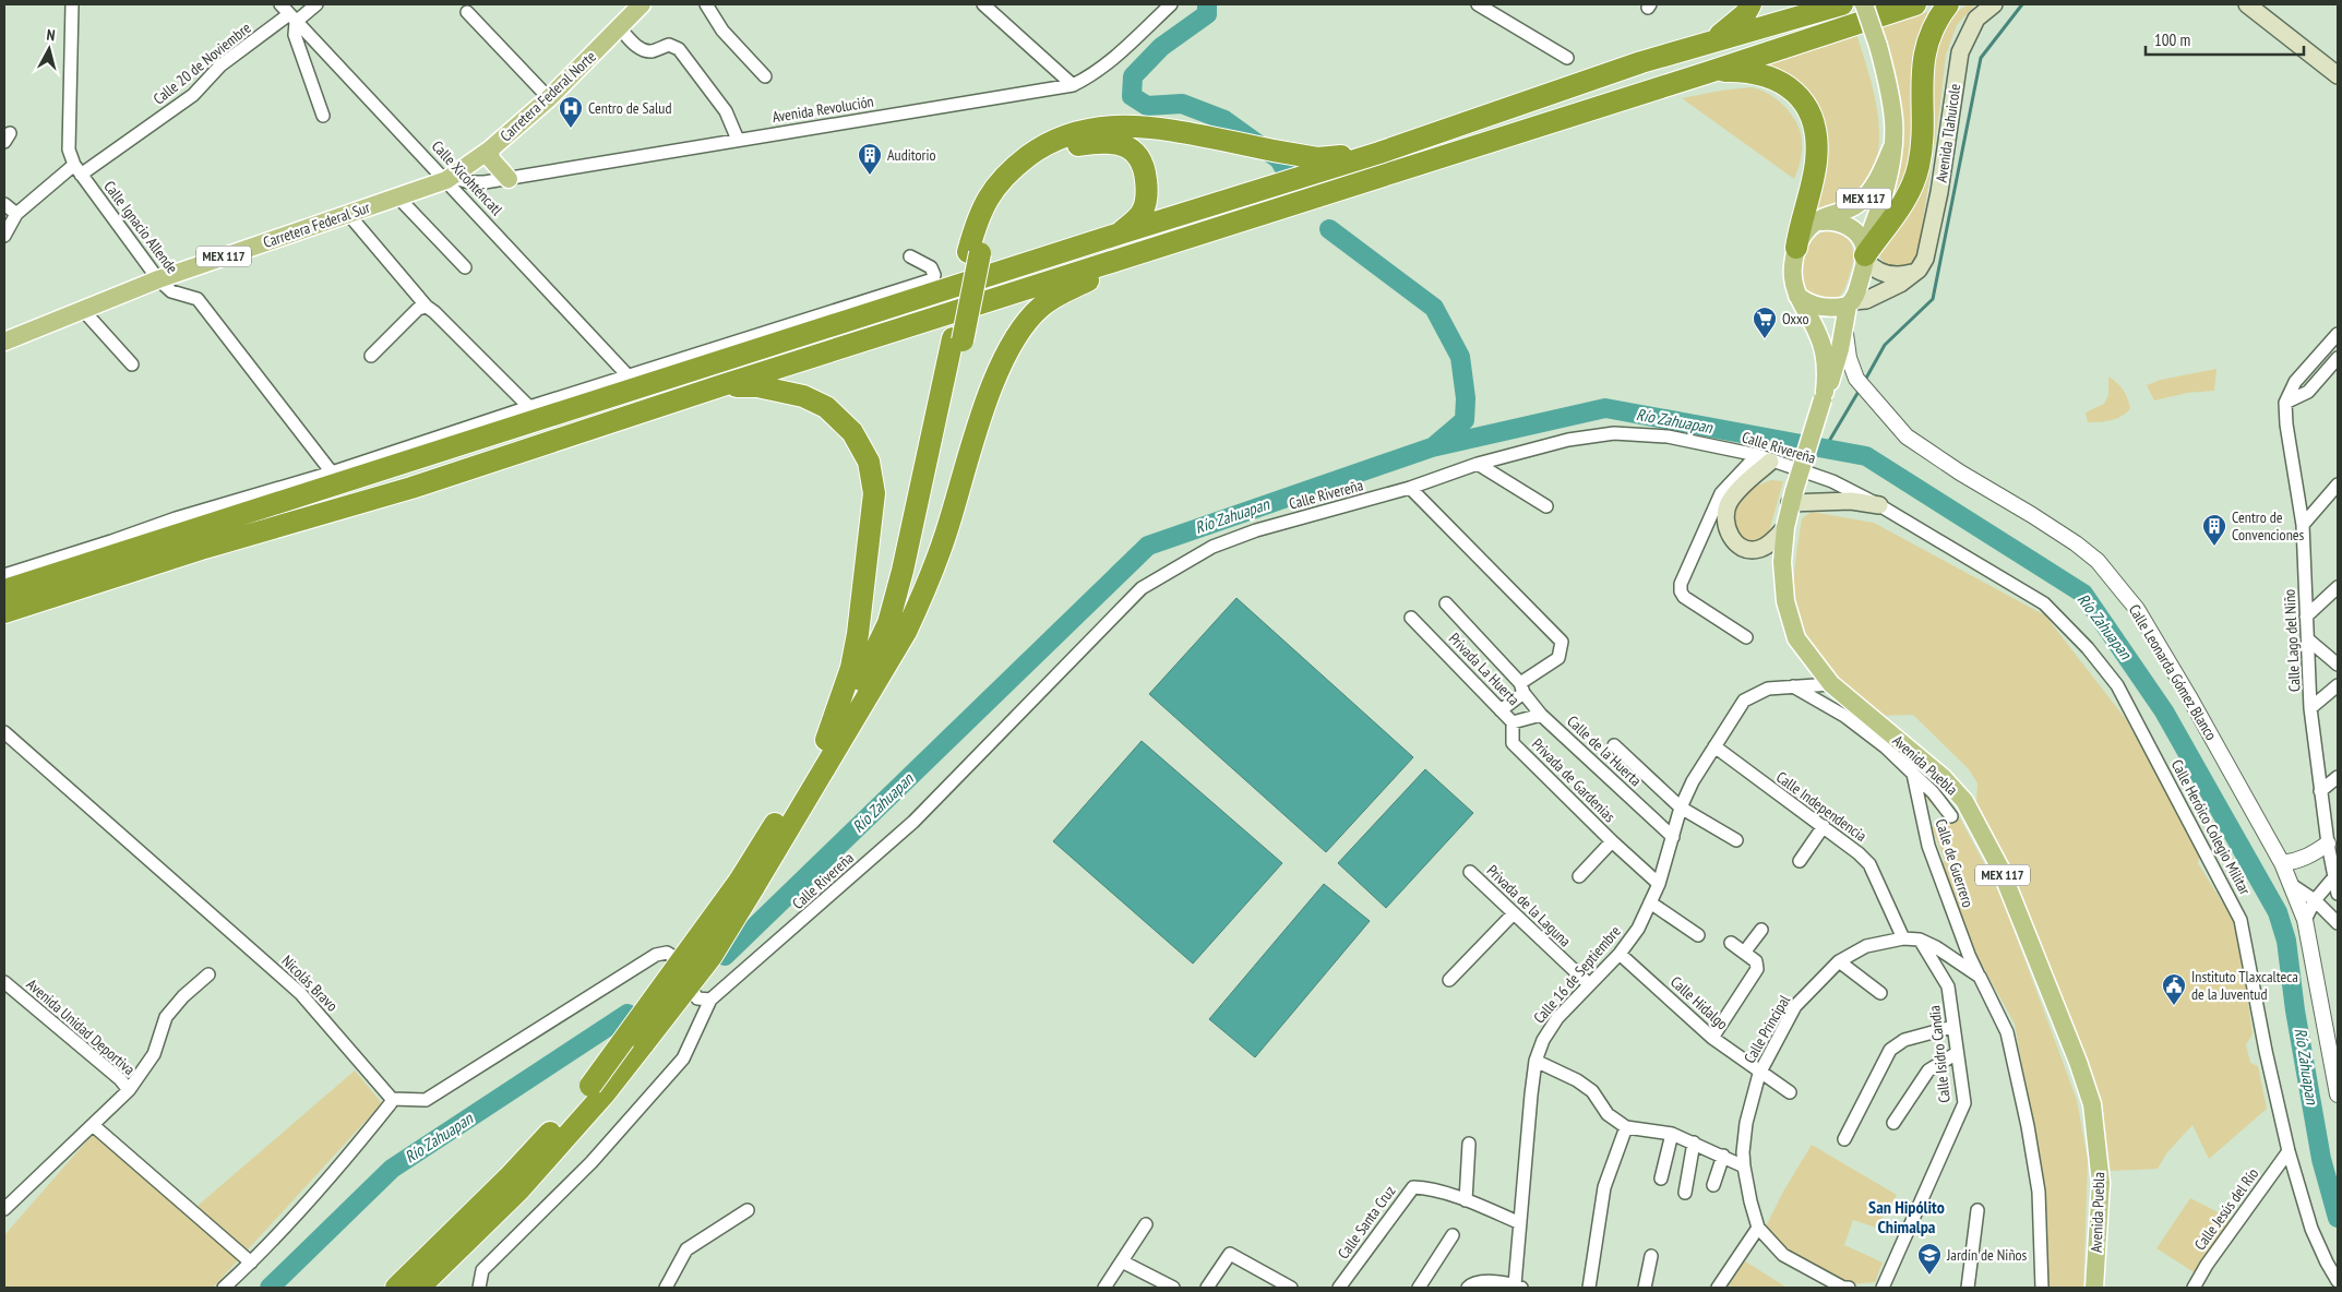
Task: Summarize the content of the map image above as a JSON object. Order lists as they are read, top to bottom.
{
  "streets": {
    "main road": [
      "Carretera Federal Norte",
      "Avenida Tlahuicole",
      "MEX 117",
      "Carretera Federal Sur",
      "Avenida Puebla"
    ],
    "street": [
      "Calle 20 de Noviembre",
      "Avenida Revolución",
      "Calle Xicohténcatl",
      "Calle Ignacio Allende",
      "Calle Rivereña",
      "Calle Lago del Niño",
      "Privada La Huerta",
      "Calle Leonarda Gómez Blanco",
      "Calle de la Huerta",
      "Privada de Gardenias",
      "Calle Independencia",
      "Calle Heróico Colegio Militar",
      "Calle de Guerrero",
      "Privada de la Laguna",
      "Calle 16 de Septiembre",
      "Nicolás Bravo",
      "Calle Hidalgo",
      "Avenida Unidad Deportiva",
      "Calle Principal",
      "Calle Isidro Candia",
      "Calle Jesús del Río",
      "Calle Santa Cruz"
    ]
  },
  "crossings": [
    ["Calle 20 de Noviembre", "Calle Xicohténcatl"],
    ["Calle 20 de Noviembre", "Calle Ignacio Allende"],
    ["Carretera Federal Norte", "Avenida Revolución"],
    ["Carretera Federal Norte", "Calle Xicohténcatl"],
    ["Carretera Federal Norte", "Carretera Federal Sur"],
    ["Avenida Revolución", "Calle Xicohténcatl"],
    ["Avenida Revolución", "Carretera Federal Sur"],
    ["Avenida Tlahuicole", "MEX 117"],
    ["Calle Xicohténcatl", "Carretera Federal Sur"],
    ["MEX 117", "Calle Leonarda Gómez Blanco"],
    ["MEX 117", "Avenida Puebla"],
    ["Carretera Federal Sur", "Calle Ignacio Allende"],
    ["Calle Rivereña", "Calle Heróico Colegio Militar"],
    ["Privada La Huerta", "Calle de la Huerta"],
    ["Privada La Huerta", "Privada de Gardenias"],
    ["Calle de la Huerta", "Calle 16 de Septiembre"],
    ["Avenida Puebla", "Calle 16 de Septiembre"],
    ["Privada de Gardenias", "Calle 16 de Septiembre"],
    ["Calle Independencia", "Calle 16 de Septiembre"],
    ["Calle Independencia", "Calle Principal"],
    ["Calle Heróico Colegio Militar", "Calle Jesús del Río"],
    ["Calle de Guerrero", "Calle Principal"],
    ["Privada de la Laguna", "Calle 16 de Septiembre"],
    ["Calle 16 de Septiembre", "Calle Hidalgo"],
    ["Calle 16 de Septiembre", "Calle Santa Cruz"],
    ["Calle Hidalgo", "Calle Principal"],
    ["Calle Principal", "Calle Isidro Candia"]
  ],
  "districts": ["San Hipólito Chimalpa"],
  "water": ["Río Zahuapan"],
  "places": {
    "hospital": ["Centro de Salud"],
    "building": ["Auditorio", "Centro de Convenciones"],
    "supermarket": ["Oxxo"],
    "public building": ["Instituto Tlaxcalteca de la Juventud"],
    "school or university": ["Jardín de Niños"]
  },
  "scale_bar": "100 m",
  "north": "top"
}
